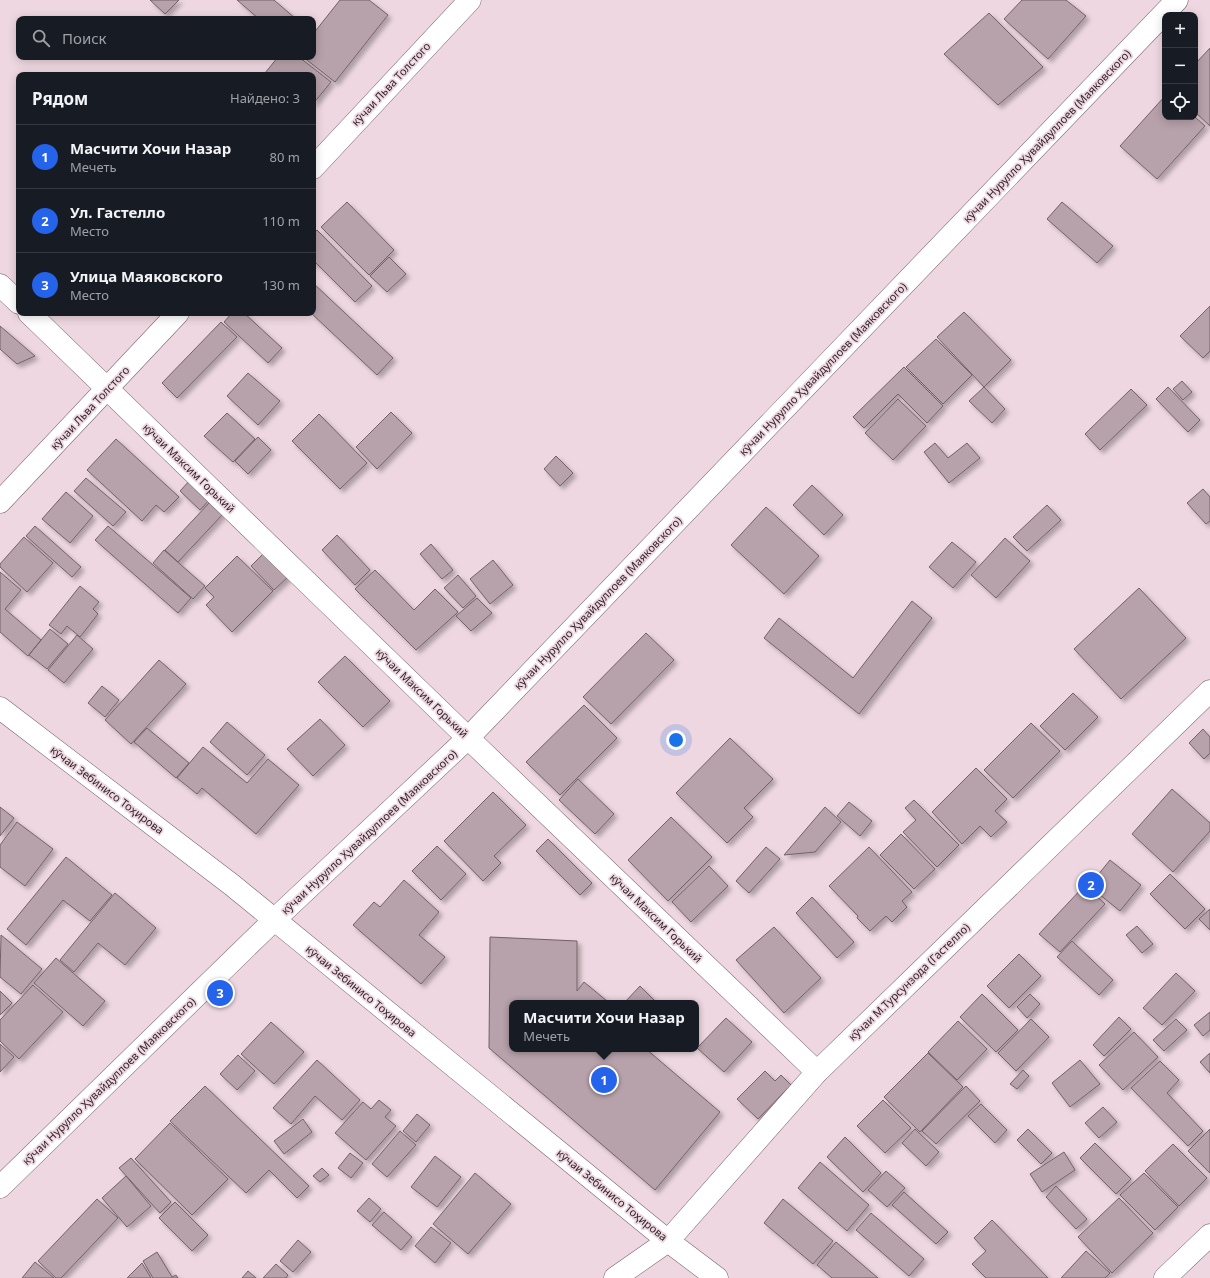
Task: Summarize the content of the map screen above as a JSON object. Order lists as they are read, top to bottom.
{
  "streets": {
    "street": [
      "кӯчаи Льва Толстого",
      "кӯчаи Нурулло Ҳувайдуллоев (Маяковского)",
      "кӯчаи Максим Горький",
      "кӯчаи Зебинисо Тоҳирова",
      "кӯчаи М.Турсунзода (Гастелло)"
    ]
  },
  "crossings": [
    ["кӯчаи Льва Толстого", "кӯчаи Максим Горький"],
    ["кӯчаи Нурулло Ҳувайдуллоев (Маяковского)", "кӯчаи Максим Горький"],
    ["кӯчаи Нурулло Ҳувайдуллоев (Маяковского)", "кӯчаи Зебинисо Тоҳирова"],
    ["кӯчаи Максим Горький", "кӯчаи М.Турсунзода (Гастелло)"],
    ["кӯчаи Зебинисо Тоҳирова", "кӯчаи М.Турсунзода (Гастелло)"]
  ],
  "page": {
    "map_buttons": ["+", "−"],
    "search": "Поиск",
    "heading": ["Рядом", "Найдено: 3"],
    "list": [
      {
        "mark": "1",
        "name": "Масчити Хочи Назар",
        "note": "Мечеть",
        "value": "80 m"
      },
      {
        "mark": "2",
        "name": "Ул. Гастелло",
        "note": "Место",
        "value": "110 m"
      },
      {
        "mark": "3",
        "name": "Улица Маяковского",
        "note": "Место",
        "value": "130 m"
      }
    ],
    "pins": ["2", "3", "1"],
    "popup": ["Масчити Хочи Назар", "Мечеть"]
  }
}
